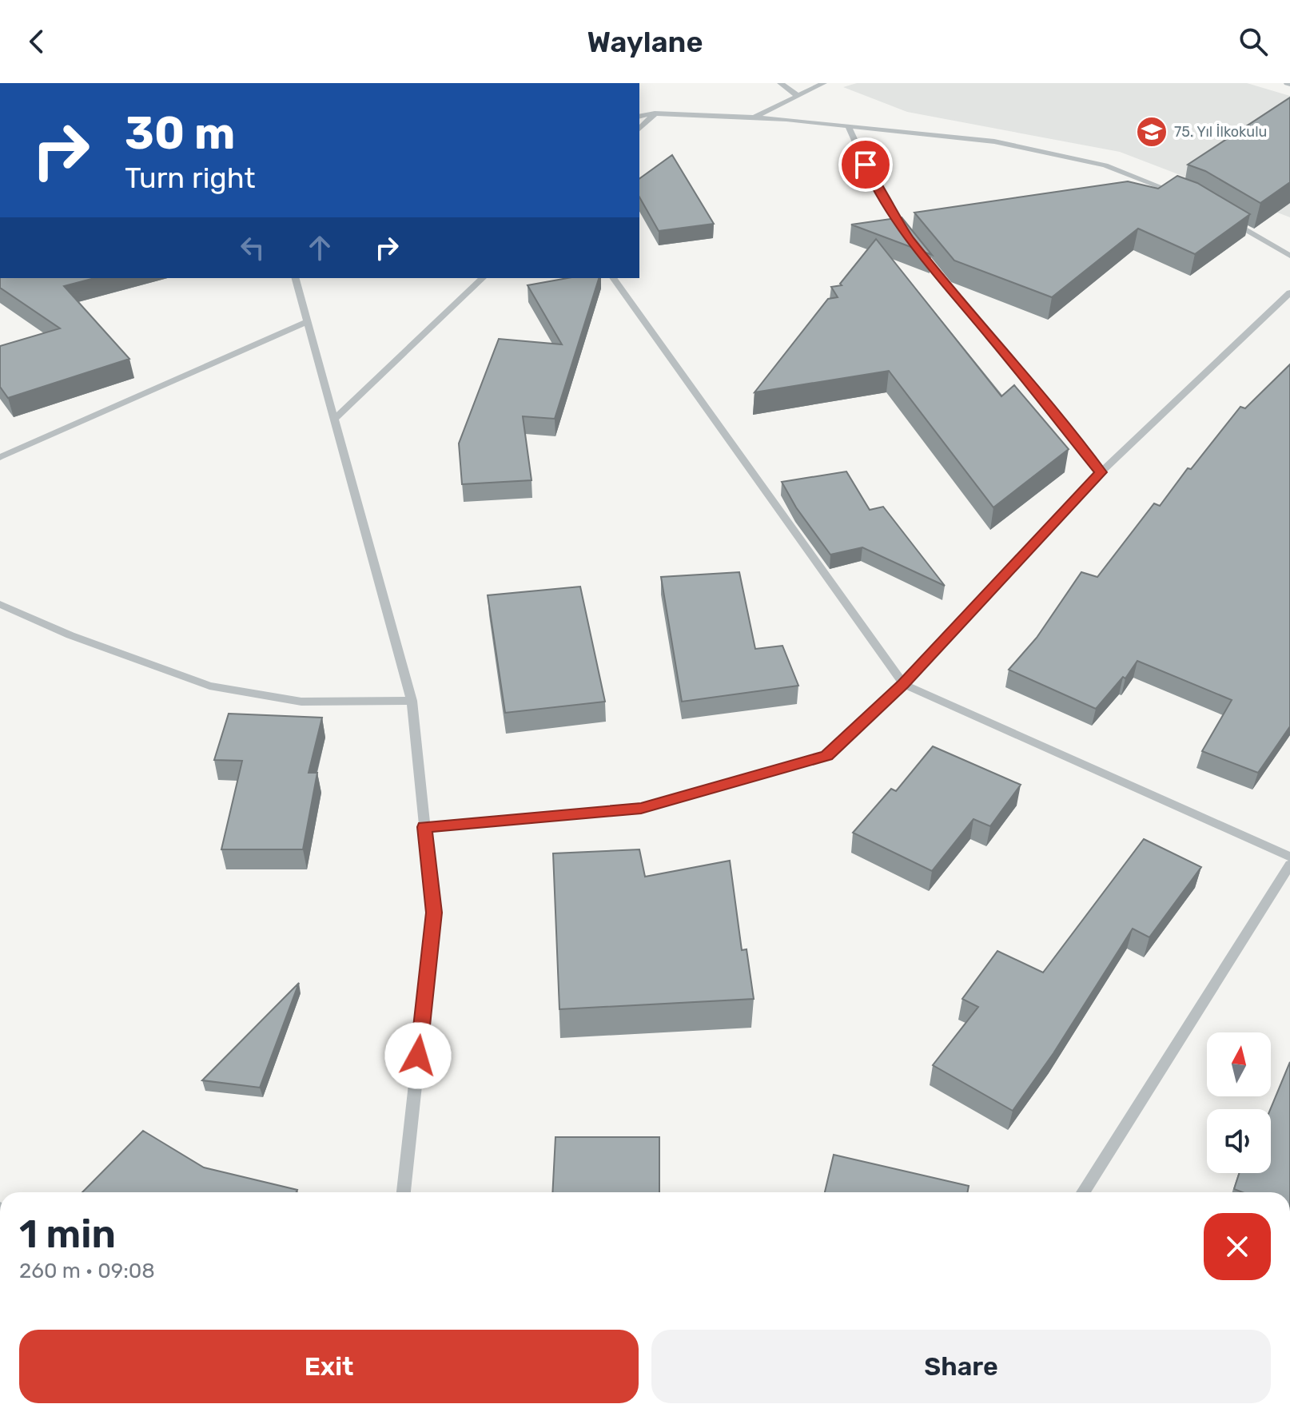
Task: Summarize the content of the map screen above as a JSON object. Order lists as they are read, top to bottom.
{
  "places": {
    "school or university": ["75. Yıl İlkokulu"]
  },
  "north": "top",
  "page": {
    "header": "Waylane",
    "turn": ["30 m", "Turn right"],
    "heading": ["1 min", "260 m · 09:08"],
    "buttons": ["Exit", "Share"]
  }
}
